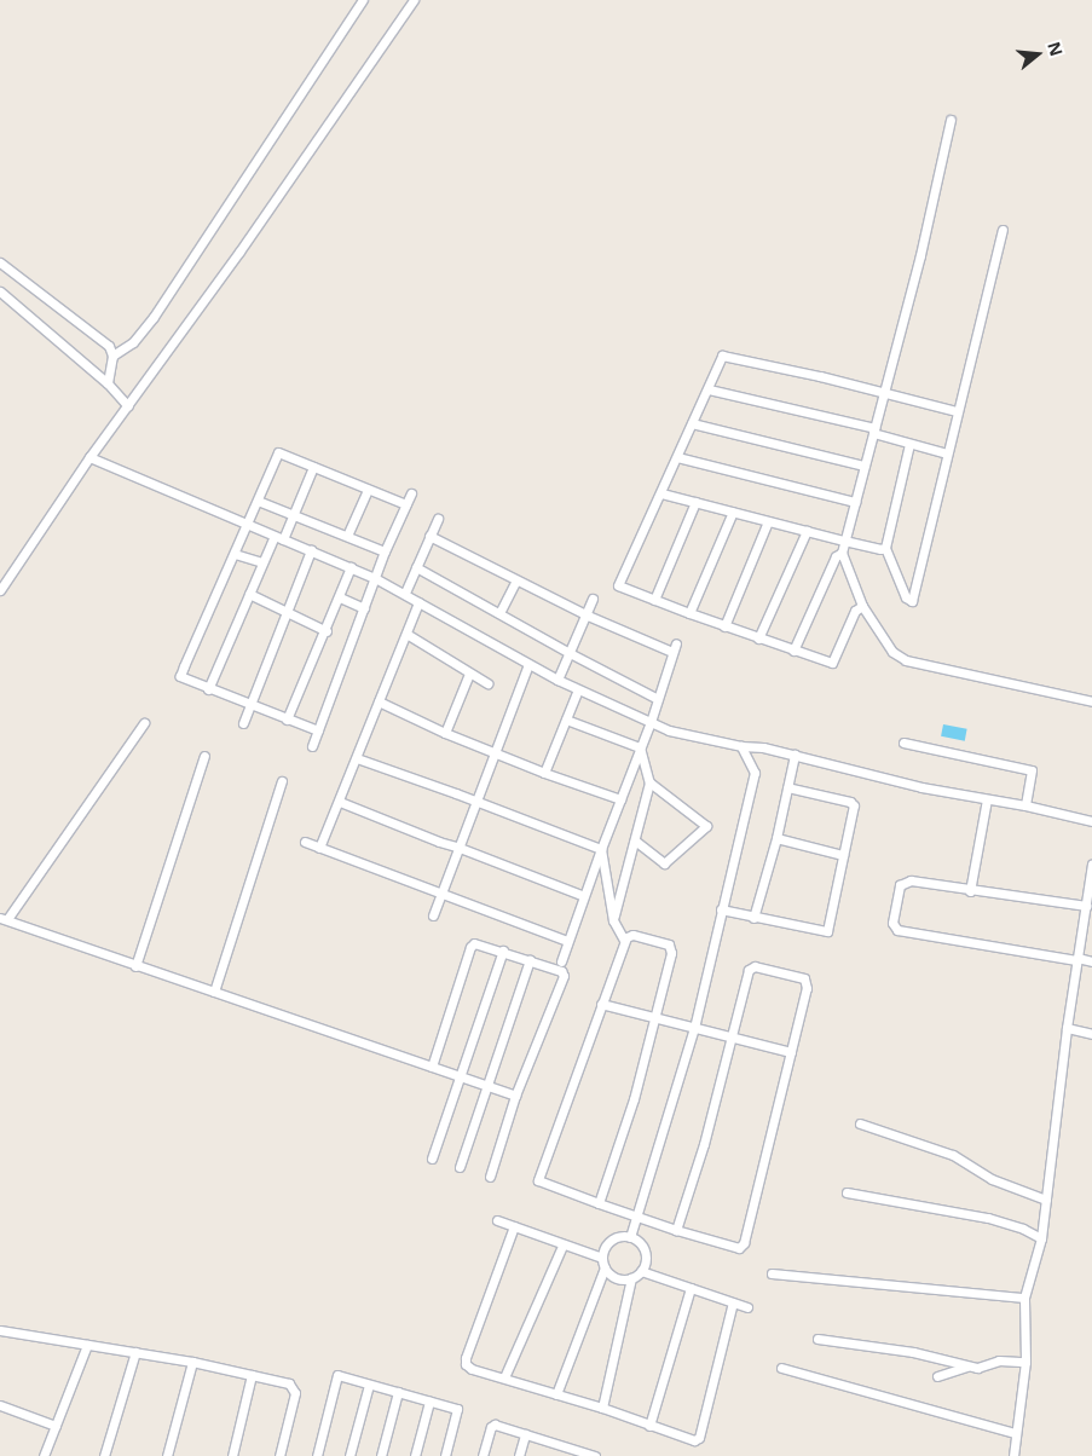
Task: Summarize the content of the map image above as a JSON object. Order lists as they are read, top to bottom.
{
  "north": "right"
}
